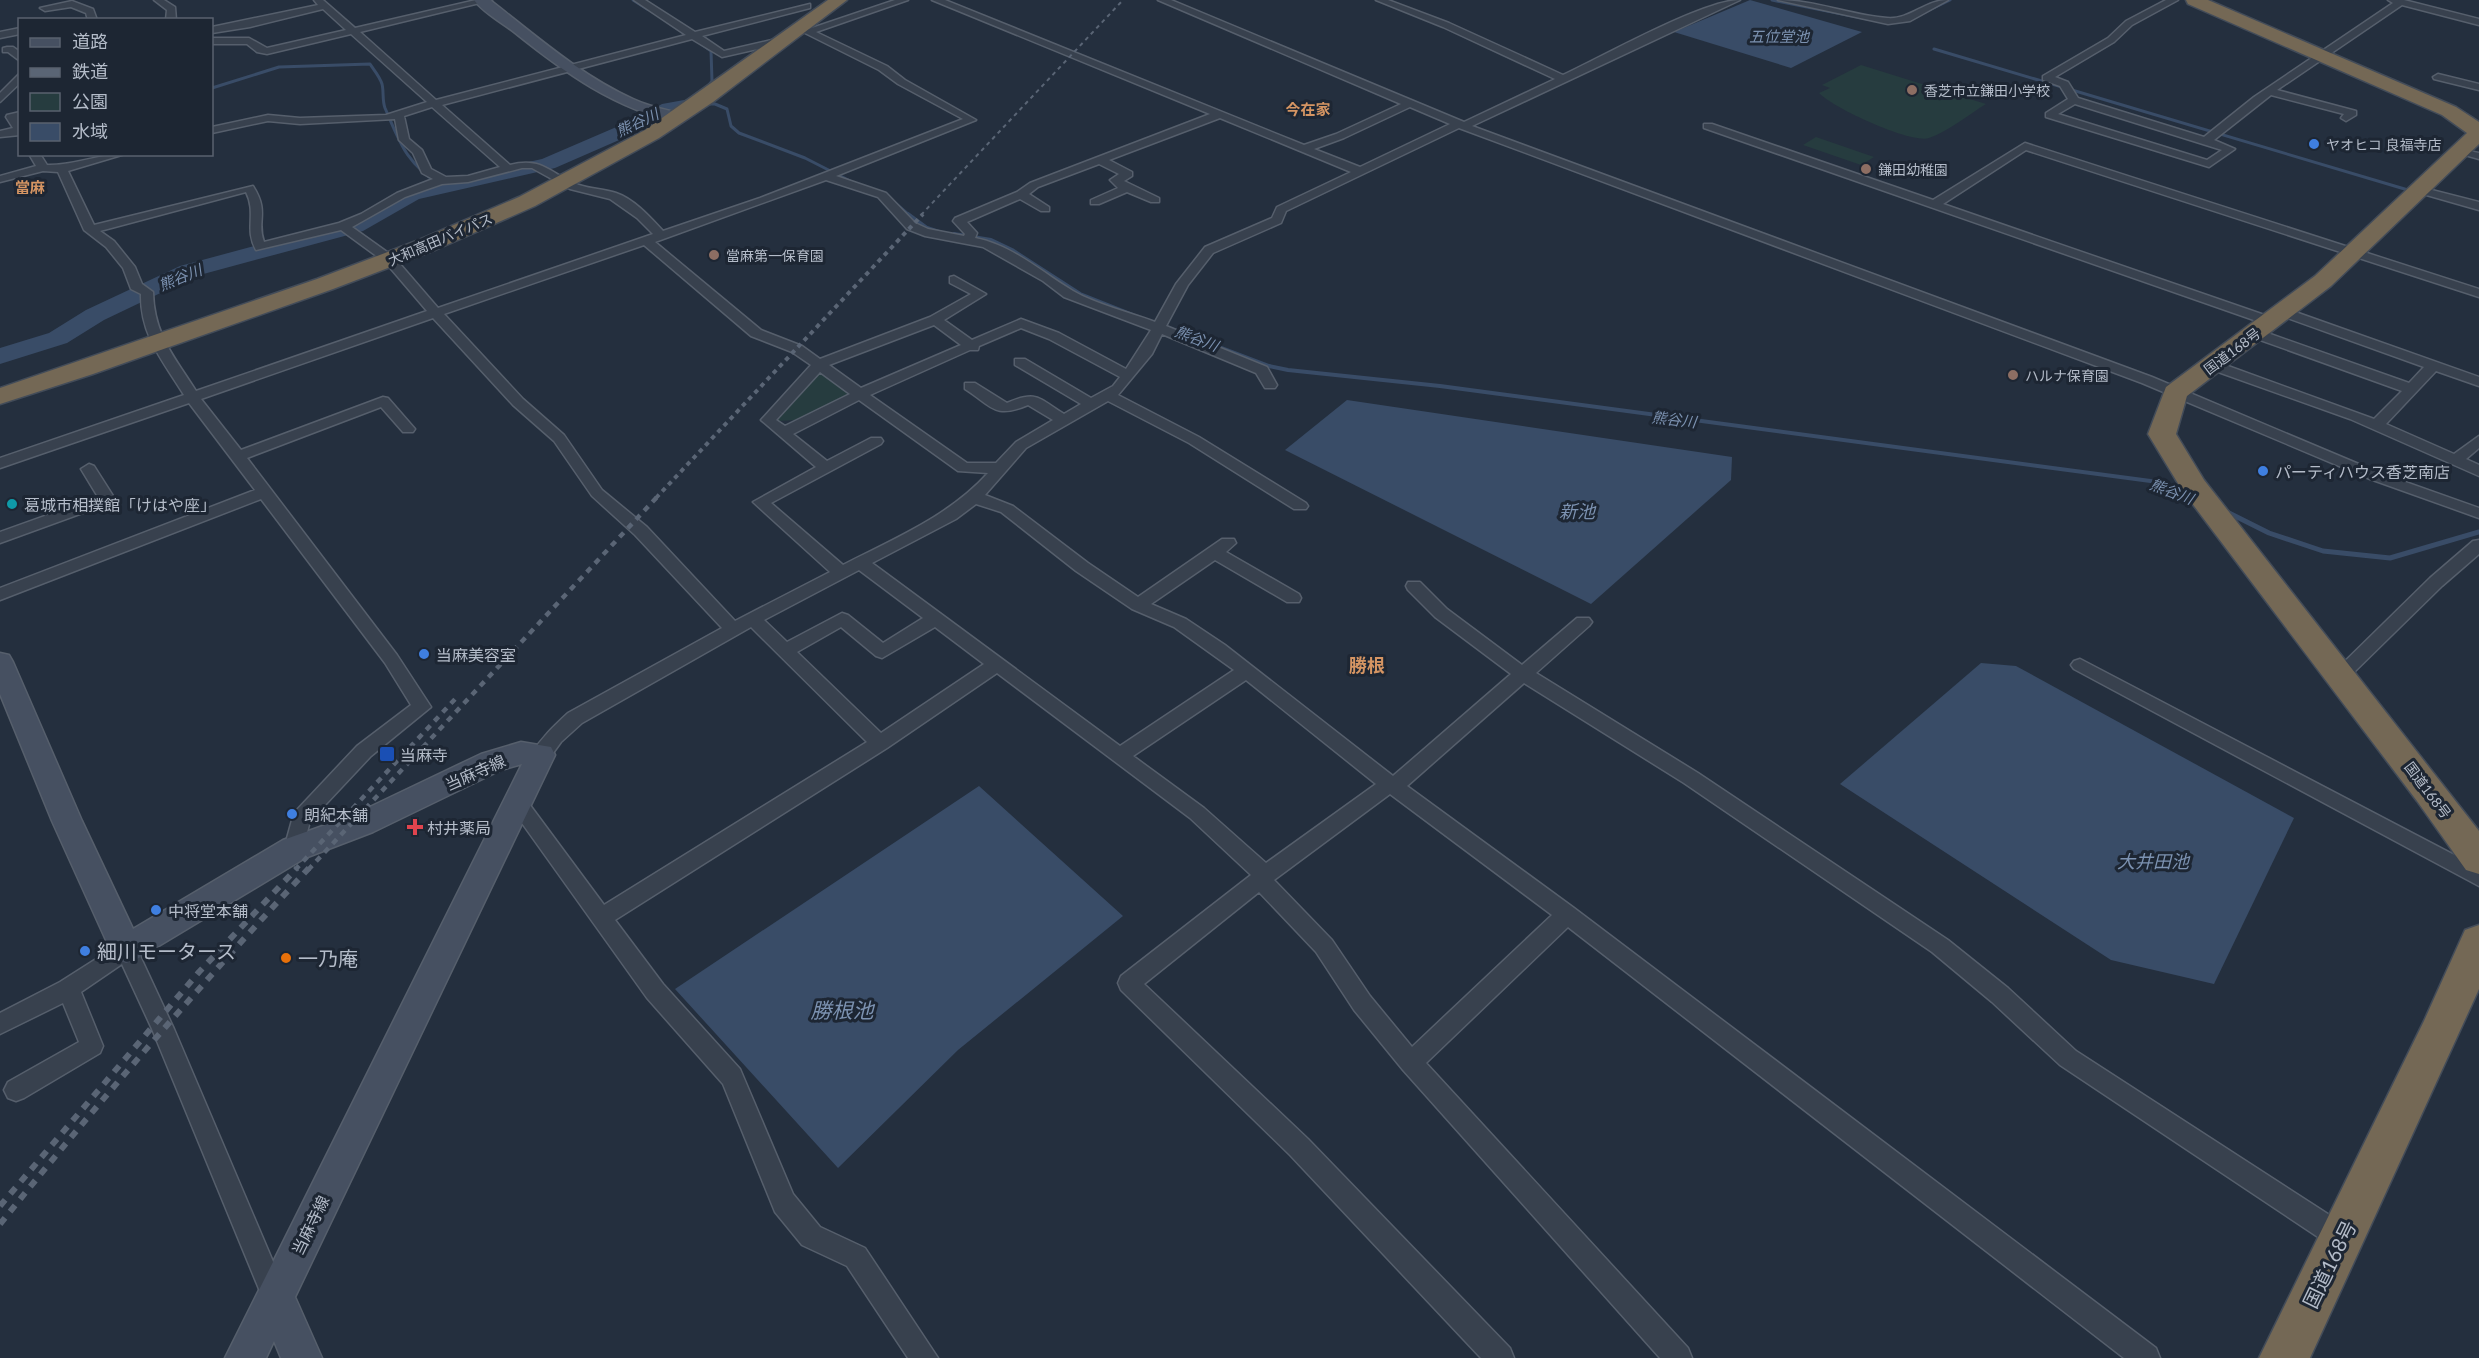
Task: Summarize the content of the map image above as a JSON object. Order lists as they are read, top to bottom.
{
  "streets": {
    "highway": ["大和高田バイパス", "国道168号"],
    "main road": ["当麻寺線"]
  },
  "districts": ["今在家", "當麻", "勝根"],
  "water": [
    "五位堂池",
    "熊谷川",
    "新池",
    "大井田池",
    "勝根池"
  ],
  "places": {
    "other": [
      "香芝市立鎌田小学校",
      "ヤオヒコ 良福寺店",
      "鎌田幼稚園",
      "當麻第一保育園",
      "ハルナ保育園",
      "パーティハウス香芝南店",
      "葛城市相撲館「けはや座」",
      "当麻美容室",
      "朗紀本舗",
      "中将堂本舗",
      "細川モータース",
      "一乃庵"
    ],
    "transit": ["当麻寺"],
    "health": ["村井薬局"]
  },
  "legend": [
    "道路",
    "鉄道",
    "公園",
    "水域"
  ]
}
